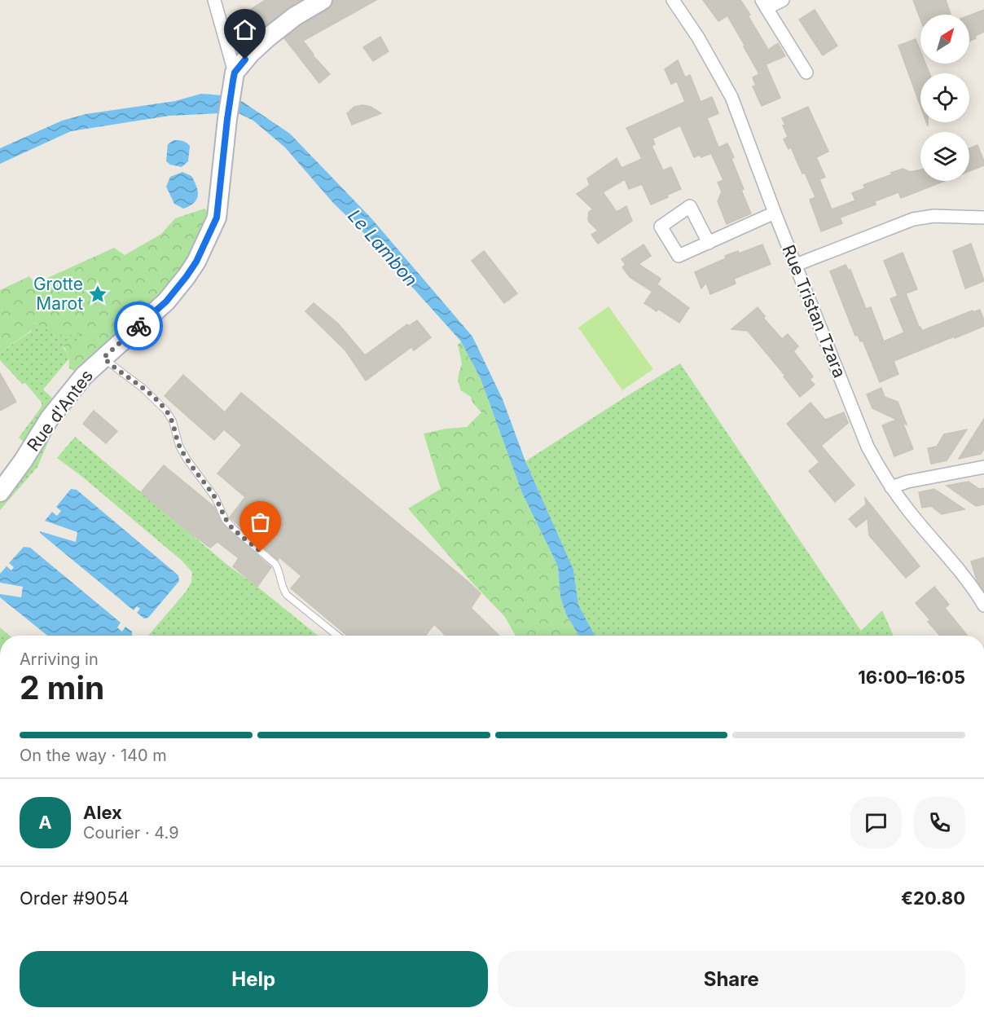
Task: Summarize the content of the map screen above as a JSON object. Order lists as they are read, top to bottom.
{
  "streets": {
    "street": ["Rue Tristan Tzara", "Rue d'Antes"]
  },
  "water": ["Le Lambon"],
  "places": {
    "place": ["Grotte Marot"]
  },
  "north": "top right",
  "page": {
    "heading": ["2 min", "Arriving in", "16:00–16:05"],
    "panel": [
      "Alex",
      "Courier · 4.9",
      "Order #9054",
      "€20.80"
    ],
    "bar": "On the way · 140 m",
    "round": "A",
    "buttons": ["Help", "Share"]
  }
}
